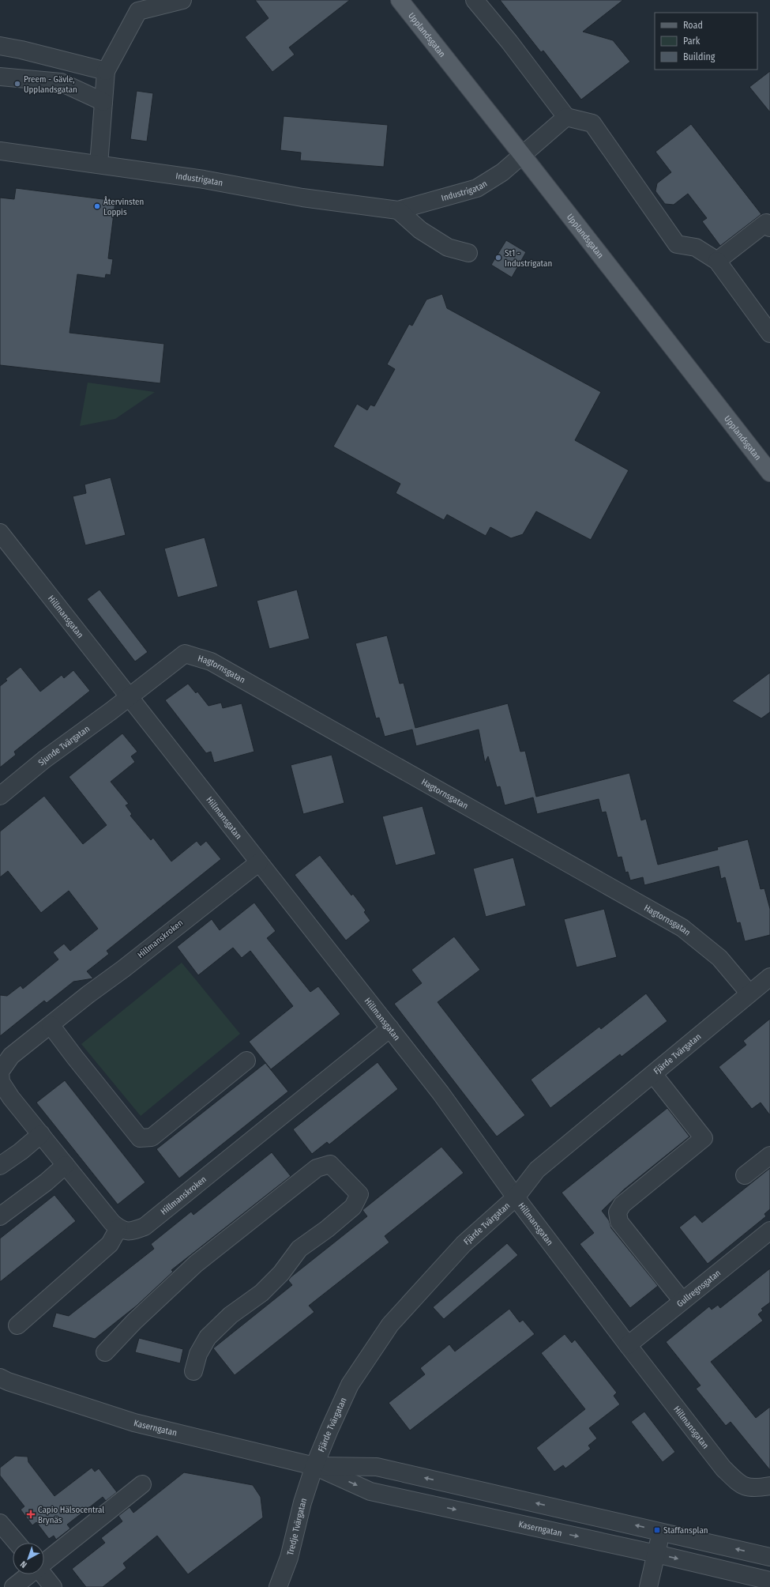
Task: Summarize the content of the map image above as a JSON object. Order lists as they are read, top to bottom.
{
  "streets": {
    "main road": ["Upplandsgatan"],
    "street": [
      "Industrigatan",
      "Hillmansgatan",
      "Hagtornsgatan",
      "Sjunde Tvärgatan",
      "Hillmanskroken",
      "Fjärde Tvärgatan",
      "Gullregnsgatan",
      "Kaserngatan",
      "Tredje Tvärgatan"
    ]
  },
  "crossings": [
    ["Upplandsgatan", "Industrigatan"],
    ["Hillmansgatan", "Hagtornsgatan"],
    ["Hillmansgatan", "Sjunde Tvärgatan"],
    ["Hillmansgatan", "Hillmanskroken"],
    ["Hillmansgatan", "Fjärde Tvärgatan"],
    ["Hillmansgatan", "Gullregnsgatan"],
    ["Hagtornsgatan", "Sjunde Tvärgatan"],
    ["Hagtornsgatan", "Fjärde Tvärgatan"],
    ["Fjärde Tvärgatan", "Kaserngatan"],
    ["Fjärde Tvärgatan", "Tredje Tvärgatan"],
    ["Kaserngatan", "Tredje Tvärgatan"]
  ],
  "places": {
    "other": ["Preem - Gävle, Upplandsgatan", "Återvinsten Loppis", "St1 - Industrigatan"],
    "health": ["Capio Hälsocentral Brynäs"],
    "transit": ["Staffansplan"]
  },
  "legend": ["Road", "Park", "Building"],
  "north": "bottom left"
}
